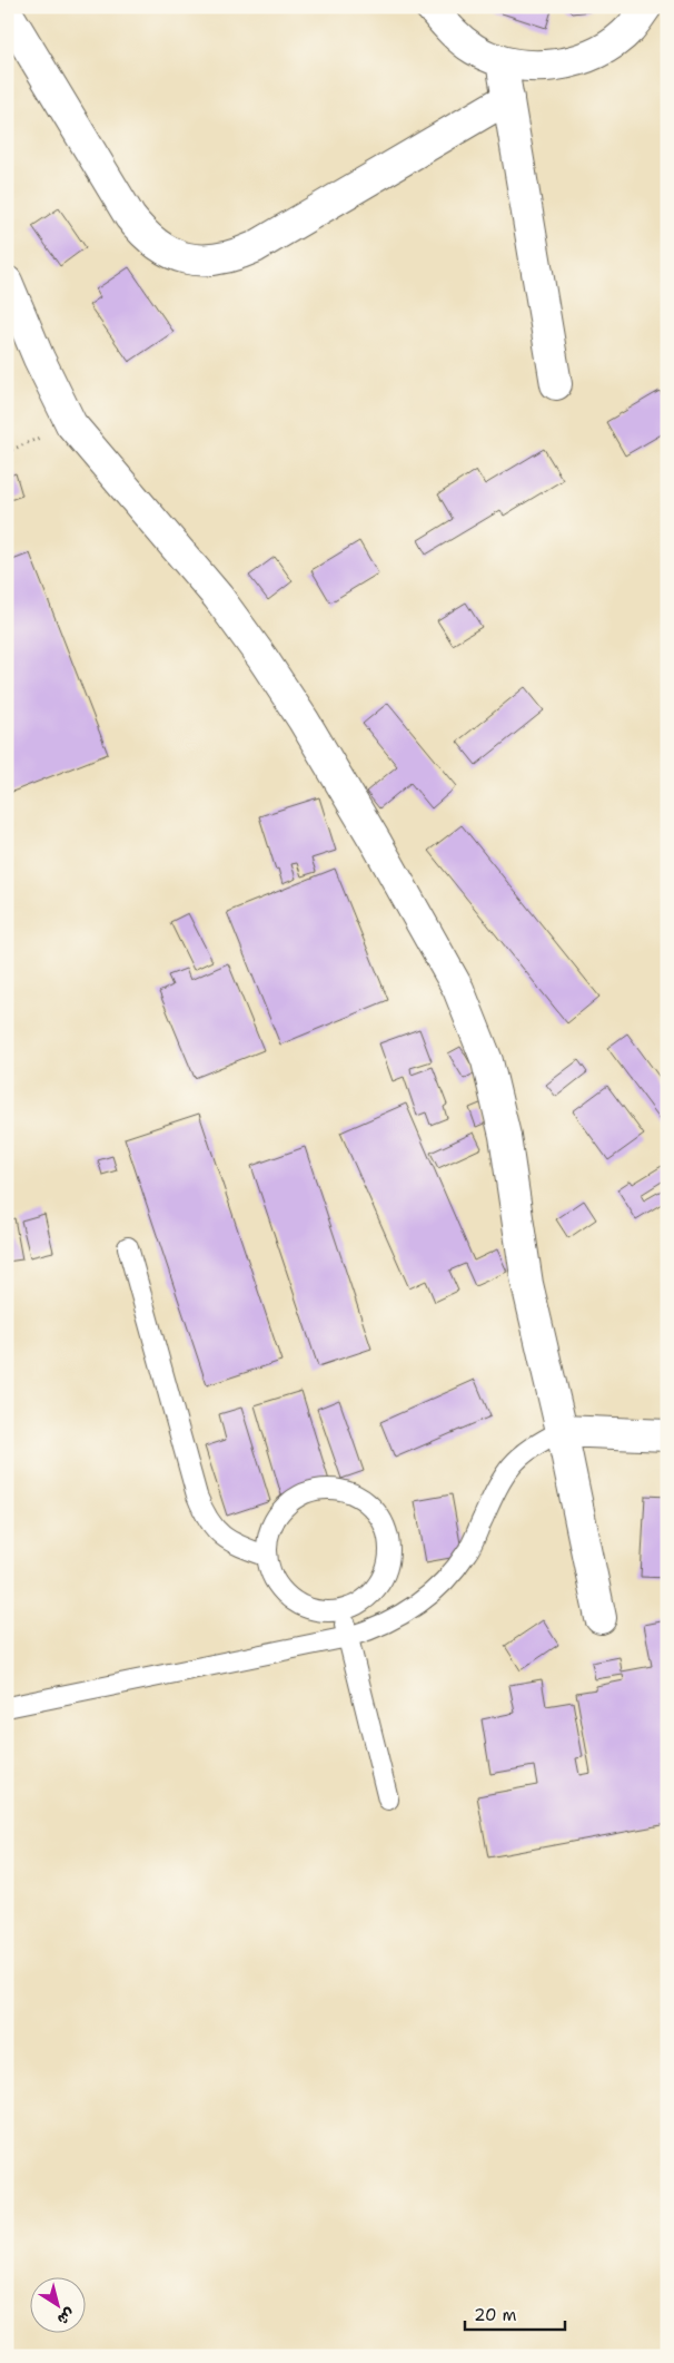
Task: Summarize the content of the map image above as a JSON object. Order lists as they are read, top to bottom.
{
  "scale_bar": "20 m",
  "north": "bottom right"
}
